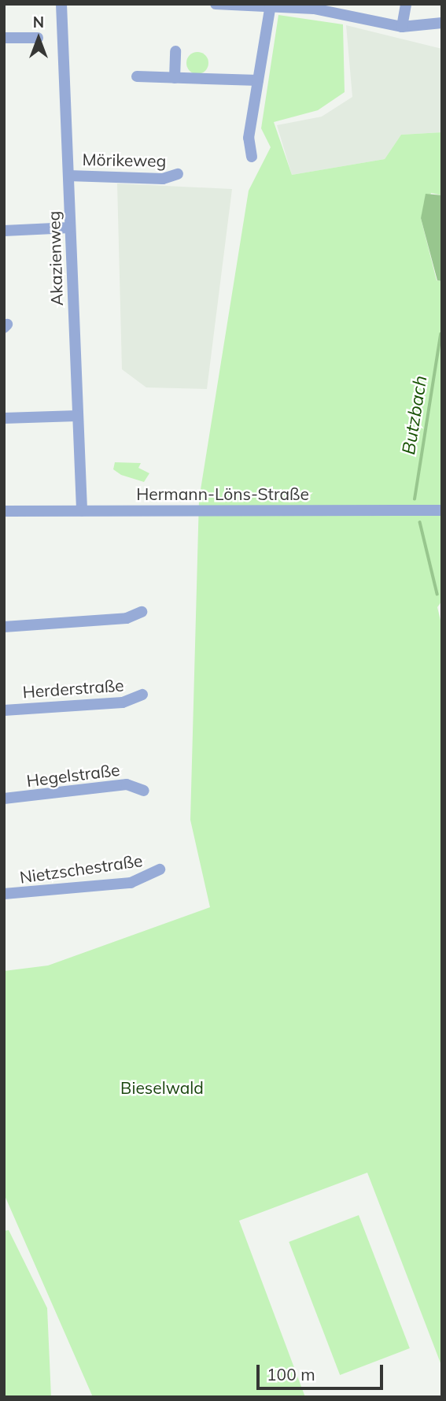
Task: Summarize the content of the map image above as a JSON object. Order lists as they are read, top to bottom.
{
  "streets": {
    "street": [
      "Mörikeweg",
      "Akazienweg",
      "Hermann-Löns-Straße",
      "Herderstraße",
      "Hegelstraße",
      "Nietzschestraße"
    ]
  },
  "crossings": [
    ["Mörikeweg", "Akazienweg"],
    ["Akazienweg", "Hermann-Löns-Straße"]
  ],
  "water": ["Butzbach"],
  "parks": ["Bieselwald"],
  "scale_bar": "100 m",
  "north": "top"
}
